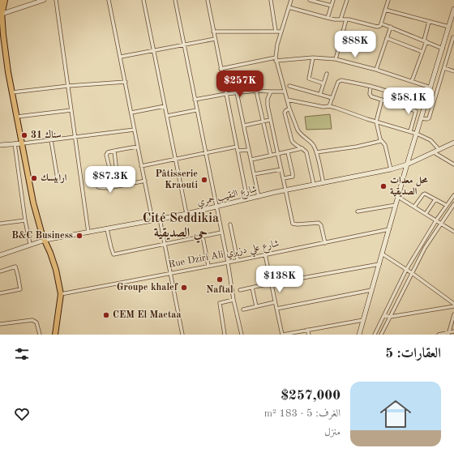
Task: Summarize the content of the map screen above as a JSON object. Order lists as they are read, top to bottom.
{
  "streets": {
    "main road": ["شارع النقيب حمري"],
    "street": ["Rue Dziri Ali شارع علي دزيري"]
  },
  "districts": ["Cité Seddikia حي الصديقية"],
  "places": [
    "سناك 31",
    "ارابيسك",
    "Pâtisserie Kraouti",
    "محل معدات الصديقية",
    "B&C Business",
    "Naftal",
    "Groupe khalef",
    "CEM El Mactaa"
  ],
  "page": {
    "price": [
      "$88K",
      "$257K",
      "$58.1K",
      "$87.3K",
      "$138K"
    ],
    "heading": "العقارات: 5",
    "list": [
      {
        "name": "$257,000",
        "note": "الغرف: 5 · 183 m² · منزل"
      }
    ]
  }
}
